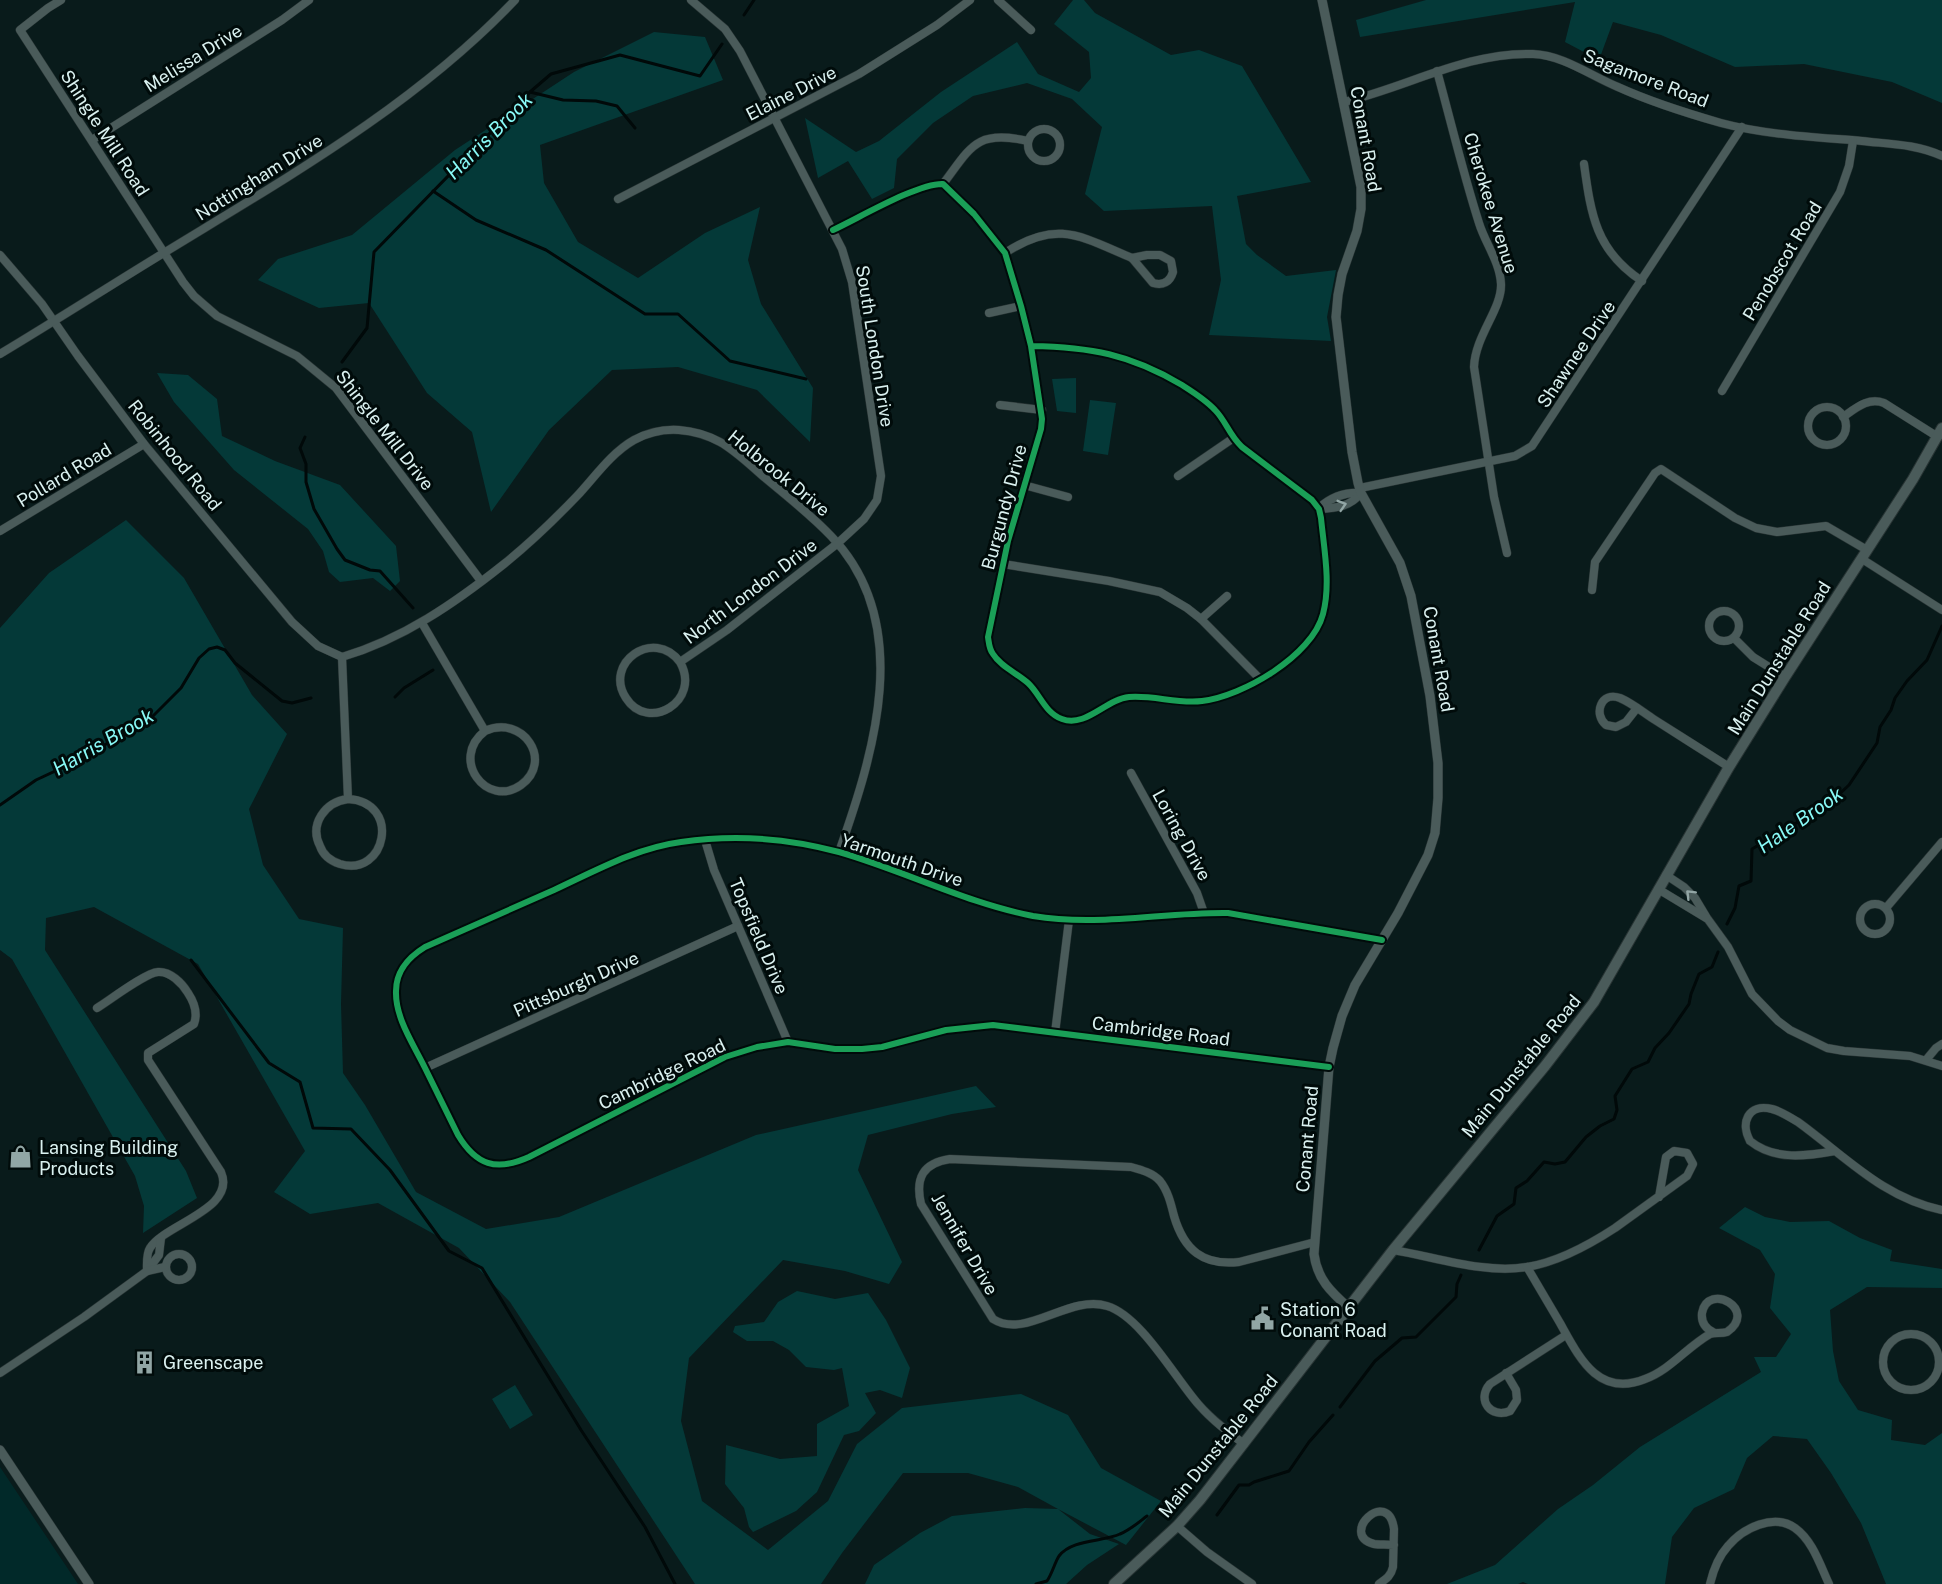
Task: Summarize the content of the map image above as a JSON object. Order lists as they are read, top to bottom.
{
  "streets": {
    "main road": ["Main Dunstable Road"],
    "street": [
      "Melissa Drive",
      "Sagamore Road",
      "Elaine Drive",
      "Shingle Mill Road",
      "Conant Road",
      "Nottingham Drive",
      "Cherokee Avenue",
      "Penobscot Road",
      "South London Drive",
      "Shawnee Drive",
      "Shingle Mill Drive",
      "Robinhood Road",
      "Holbrook Drive",
      "Pollard Road",
      "Burgundy Drive",
      "North London Drive",
      "Loring Drive",
      "Yarmouth Drive",
      "Topsfield Drive",
      "Pittsburgh Drive",
      "Cambridge Road",
      "Jennifer Drive"
    ]
  },
  "crossings": [
    ["Melissa Drive", "Shingle Mill Road"],
    ["Sagamore Road", "Conant Road"],
    ["Sagamore Road", "Cherokee Avenue"],
    ["Sagamore Road", "Penobscot Road"],
    ["Sagamore Road", "Shawnee Drive"],
    ["Elaine Drive", "South London Drive"],
    ["Shingle Mill Road", "Nottingham Drive"],
    ["Shingle Mill Road", "Shingle Mill Drive"],
    ["Conant Road", "Shawnee Drive"],
    ["Conant Road", "Main Dunstable Road"],
    ["Conant Road", "Yarmouth Drive"],
    ["Conant Road", "Cambridge Road"],
    ["Conant Road", "Jennifer Drive"],
    ["Nottingham Drive", "Shingle Mill Drive"],
    ["Nottingham Drive", "Robinhood Road"],
    ["Cherokee Avenue", "Shawnee Drive"],
    ["South London Drive", "Holbrook Drive"],
    ["South London Drive", "North London Drive"],
    ["Shingle Mill Drive", "Holbrook Drive"],
    ["Robinhood Road", "Holbrook Drive"],
    ["Robinhood Road", "Pollard Road"],
    ["Holbrook Drive", "North London Drive"],
    ["Holbrook Drive", "Yarmouth Drive"],
    ["Main Dunstable Road", "Jennifer Drive"],
    ["Loring Drive", "Yarmouth Drive"],
    ["Yarmouth Drive", "Topsfield Drive"],
    ["Yarmouth Drive", "Pittsburgh Drive"],
    ["Yarmouth Drive", "Cambridge Road"],
    ["Topsfield Drive", "Pittsburgh Drive"],
    ["Topsfield Drive", "Cambridge Road"],
    ["Pittsburgh Drive", "Cambridge Road"]
  ],
  "water": ["Harris Brook", "Hale Brook"],
  "places": {
    "shop": ["Lansing Building Products"],
    "public building": ["Station 6 Conant Road"],
    "building": ["Greenscape"]
  }
}
